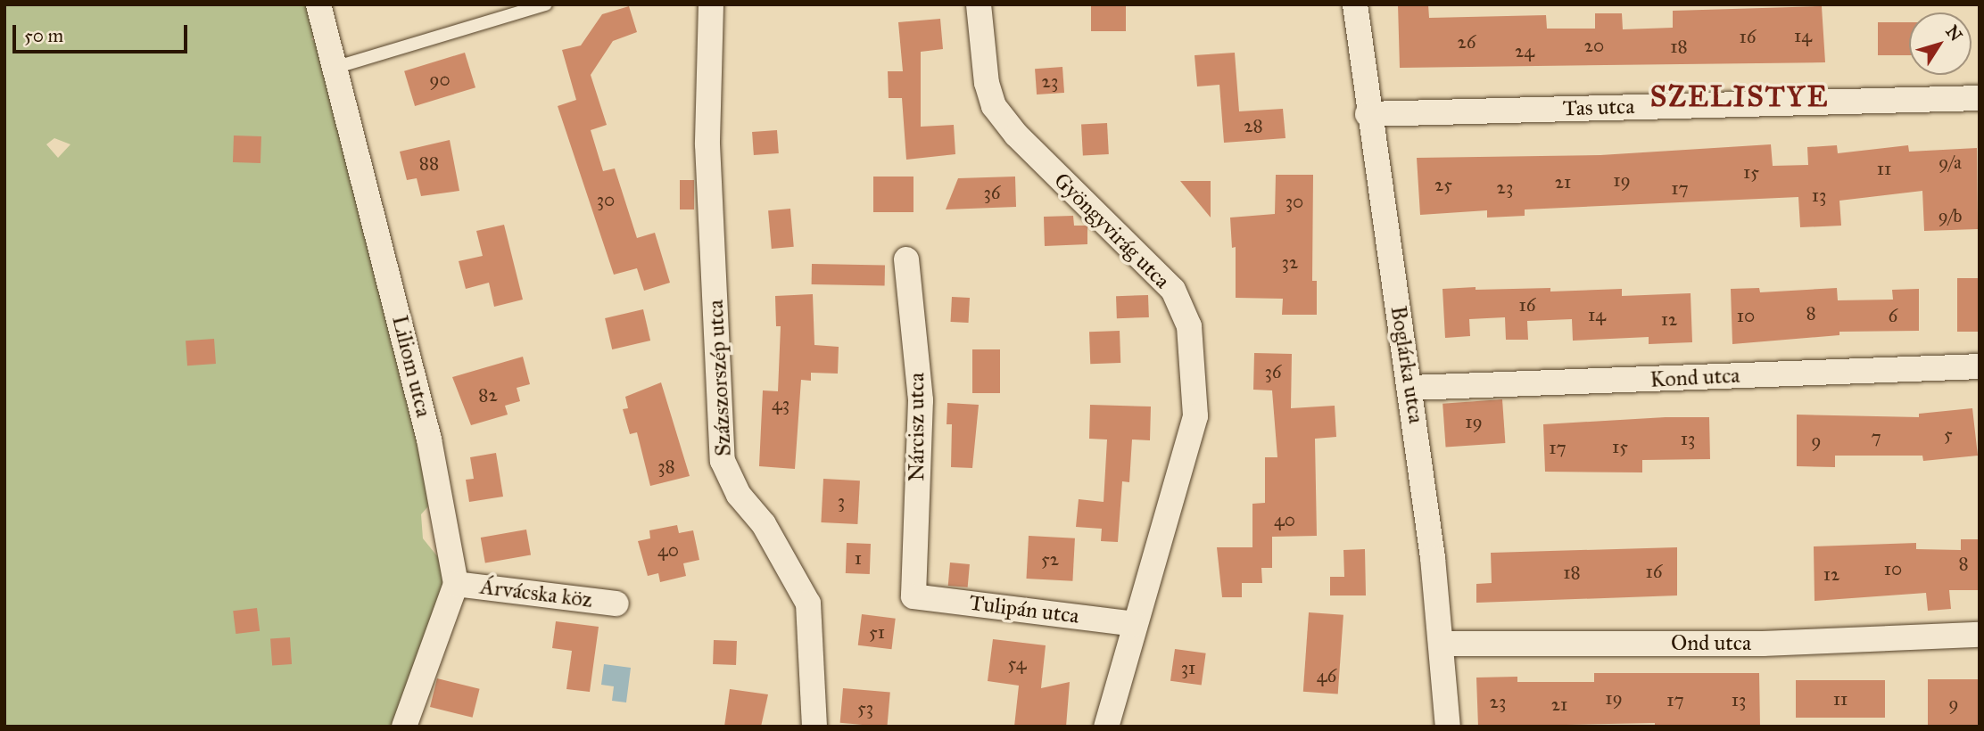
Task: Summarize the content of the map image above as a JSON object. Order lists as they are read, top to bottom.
{
  "streets": {
    "street": [
      "Tas utca",
      "Gyöngyvirág utca",
      "Boglárka utca",
      "Liliom utca",
      "Százszorszép utca",
      "Kond utca",
      "Nárcisz utca",
      "Árvácska köz",
      "Tulipán utca",
      "Ond utca"
    ]
  },
  "crossings": [
    ["Tas utca", "Boglárka utca"],
    ["Gyöngyvirág utca", "Tulipán utca"],
    ["Boglárka utca", "Kond utca"],
    ["Boglárka utca", "Ond utca"],
    ["Liliom utca", "Árvácska köz"],
    ["Nárcisz utca", "Tulipán utca"]
  ],
  "districts": ["SZELISTYE"],
  "house_numbers": [
    "14",
    "16",
    "26",
    "20",
    "18",
    "24",
    "90",
    "23",
    "28",
    "9/a",
    "88",
    "11",
    "15",
    "19",
    "21",
    "25",
    "23",
    "17",
    "36",
    "13",
    "30",
    "30",
    "9/b",
    "32",
    "16",
    "8",
    "14",
    "10",
    "6",
    "12",
    "36",
    "82",
    "43",
    "19",
    "5",
    "7",
    "13",
    "9",
    "15",
    "17",
    "38",
    "3",
    "40",
    "40",
    "1",
    "52",
    "8",
    "10",
    "16",
    "18",
    "12",
    "51",
    "54",
    "31",
    "46",
    "19",
    "11",
    "17",
    "13",
    "23",
    "9",
    "21",
    "53"
  ],
  "scale_bar": "50 m",
  "north": "top right"
}
